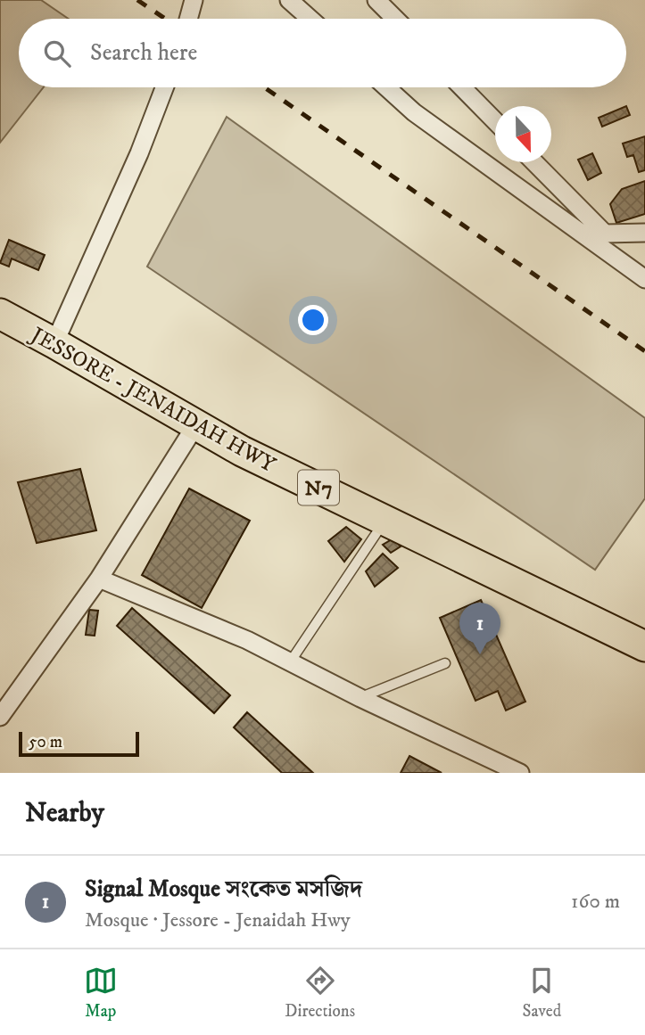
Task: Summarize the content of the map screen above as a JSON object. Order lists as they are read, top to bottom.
{
  "streets": {
    "highway": ["JESSORE - JENAIDAH HWY", "N7"]
  },
  "scale_bar": "50 m",
  "north": "bottom",
  "page": {
    "search": "Search here",
    "pins": "1",
    "scale": "50 m",
    "heading": "Nearby",
    "list": [
      {
        "mark": "1",
        "name": "Signal Mosque সংকেত মসজিদ",
        "note": "Mosque · Jessore - Jenaidah Hwy",
        "value": "160 m"
      }
    ],
    "nav": ["Map", "Directions", "Saved"]
  }
}
